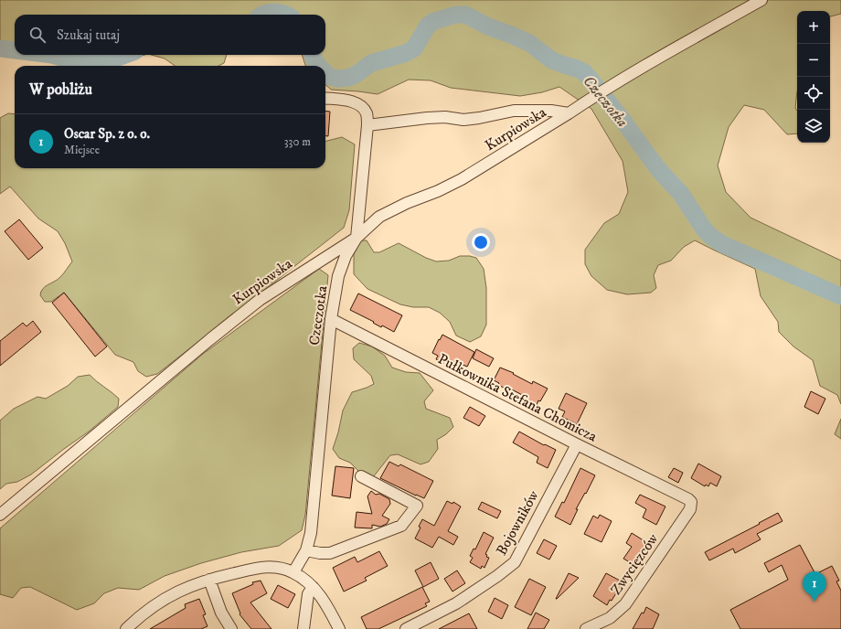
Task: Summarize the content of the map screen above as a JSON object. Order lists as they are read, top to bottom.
{
  "streets": {
    "street": [
      "Kurpiowska",
      "Czeczotka",
      "Pułkownika Stefana Chomicza",
      "Bojowników",
      "Zwycięzców"
    ]
  },
  "crossings": [
    ["Kurpiowska", "Czeczotka"],
    ["Czeczotka", "Pułkownika Stefana Chomicza"],
    ["Pułkownika Stefana Chomicza", "Bojowników"],
    ["Pułkownika Stefana Chomicza", "Zwycięzców"]
  ],
  "water": ["Czeczotka"],
  "page": {
    "map_buttons": ["+", "−"],
    "search": "Szukaj tutaj",
    "heading": "W pobliżu",
    "list": [
      {
        "mark": "1",
        "name": "Oscar Sp. z o. o.",
        "note": "Miejsce",
        "value": "330 m"
      }
    ],
    "pins": "1"
  }
}
